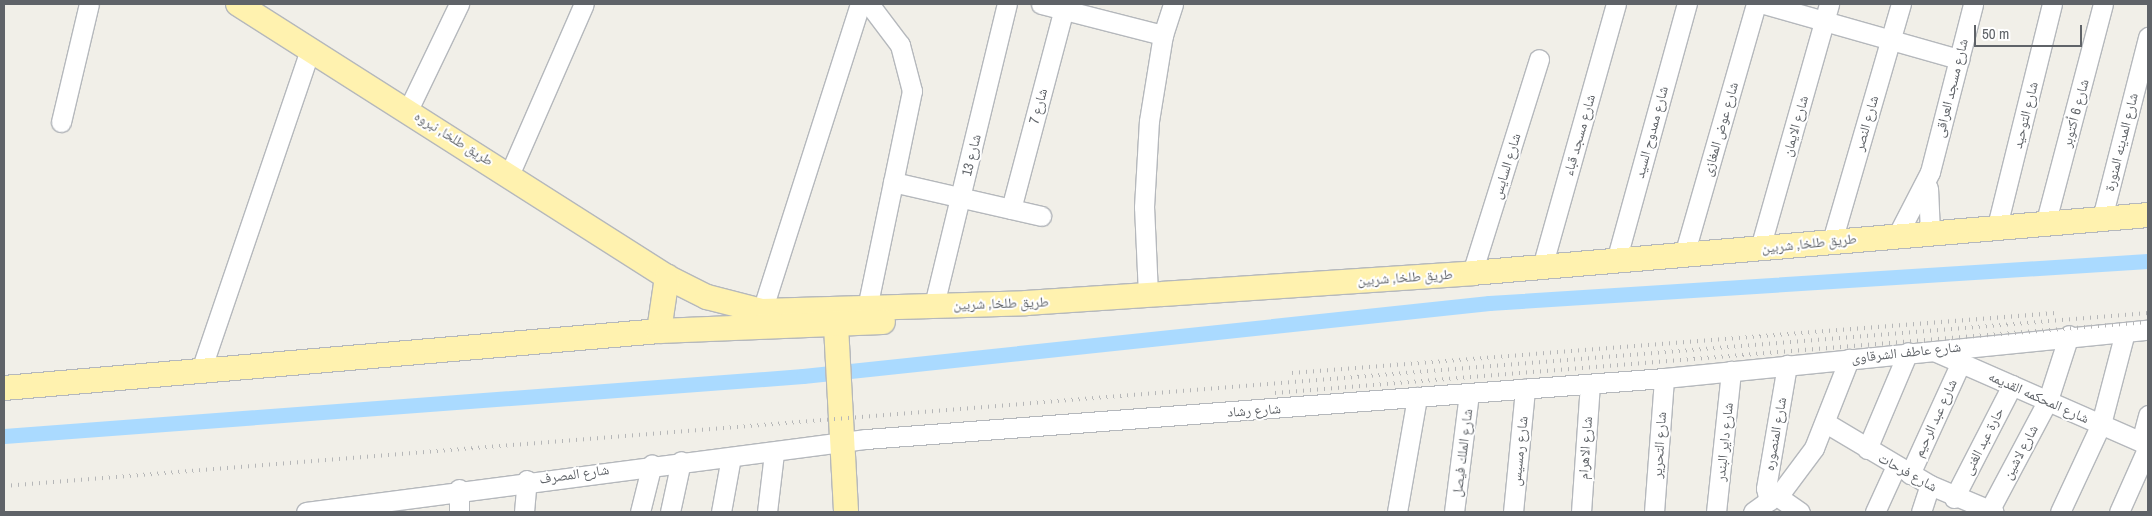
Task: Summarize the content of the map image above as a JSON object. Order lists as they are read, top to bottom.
{
  "streets": {
    "main road": ["طريق طلخا, نبروه", "طريق طلخا, شربين"],
    "street": [
      "شارع مسجد العراقى",
      "شارع 7",
      "شارع 6 أكتوبر",
      "شارع التوحيد",
      "شارع النصر",
      "شارع الايمان",
      "شارع عوض المغازى",
      "شارع ممدوح السيد",
      "شارع مسجد قباء",
      "شارع المدينه المنورة",
      "شارع 13",
      "شارع السايس",
      "شارع عاطف الشرقاوى",
      "شارع المحكمه القديمه",
      "شارع رشاد",
      "شارع عبد الرحيم",
      "شارع المنصوره",
      "حارة عبد الغنى",
      "شارع داير البندر",
      "شارع التحرير",
      "شارع الاهرام",
      "شارع رمسيس",
      "شارع لاشين",
      "شارع الملك فيصل",
      "شارع فرحات",
      "شارع المصرف"
    ]
  },
  "crossings": [
    ["شارع مسجد العراقى", "طريق طلخا, شربين"],
    ["شارع 6 أكتوبر", "طريق طلخا, شربين"],
    ["شارع التوحيد", "طريق طلخا, شربين"],
    ["شارع النصر", "طريق طلخا, شربين"],
    ["شارع الايمان", "طريق طلخا, شربين"],
    ["شارع عوض المغازى", "طريق طلخا, شربين"],
    ["شارع ممدوح السيد", "طريق طلخا, شربين"],
    ["شارع مسجد قباء", "طريق طلخا, شربين"],
    ["طريق طلخا, نبروه", "طريق طلخا, شربين"],
    ["شارع المدينه المنورة", "طريق طلخا, شربين"],
    ["شارع 13", "طريق طلخا, شربين"],
    ["شارع السايس", "طريق طلخا, شربين"],
    ["شارع عاطف الشرقاوى", "شارع المحكمه القديمه"],
    ["شارع عاطف الشرقاوى", "شارع رشاد"],
    ["شارع عاطف الشرقاوى", "شارع المنصوره"],
    ["شارع عاطف الشرقاوى", "شارع داير البندر"],
    ["شارع عاطف الشرقاوى", "شارع التحرير"],
    ["شارع عاطف الشرقاوى", "شارع لاشين"],
    ["شارع المحكمه القديمه", "شارع عبد الرحيم"],
    ["شارع المحكمه القديمه", "حارة عبد الغنى"],
    ["شارع المحكمه القديمه", "شارع لاشين"],
    ["شارع رشاد", "شارع التحرير"],
    ["شارع رشاد", "شارع الاهرام"],
    ["شارع رشاد", "شارع رمسيس"],
    ["شارع رشاد", "شارع الملك فيصل"],
    ["شارع رشاد", "شارع المصرف"],
    ["شارع عبد الرحيم", "شارع فرحات"],
    ["حارة عبد الغنى", "شارع فرحات"],
    ["شارع لاشين", "شارع فرحات"]
  ],
  "scale_bar": "50 m"
}
